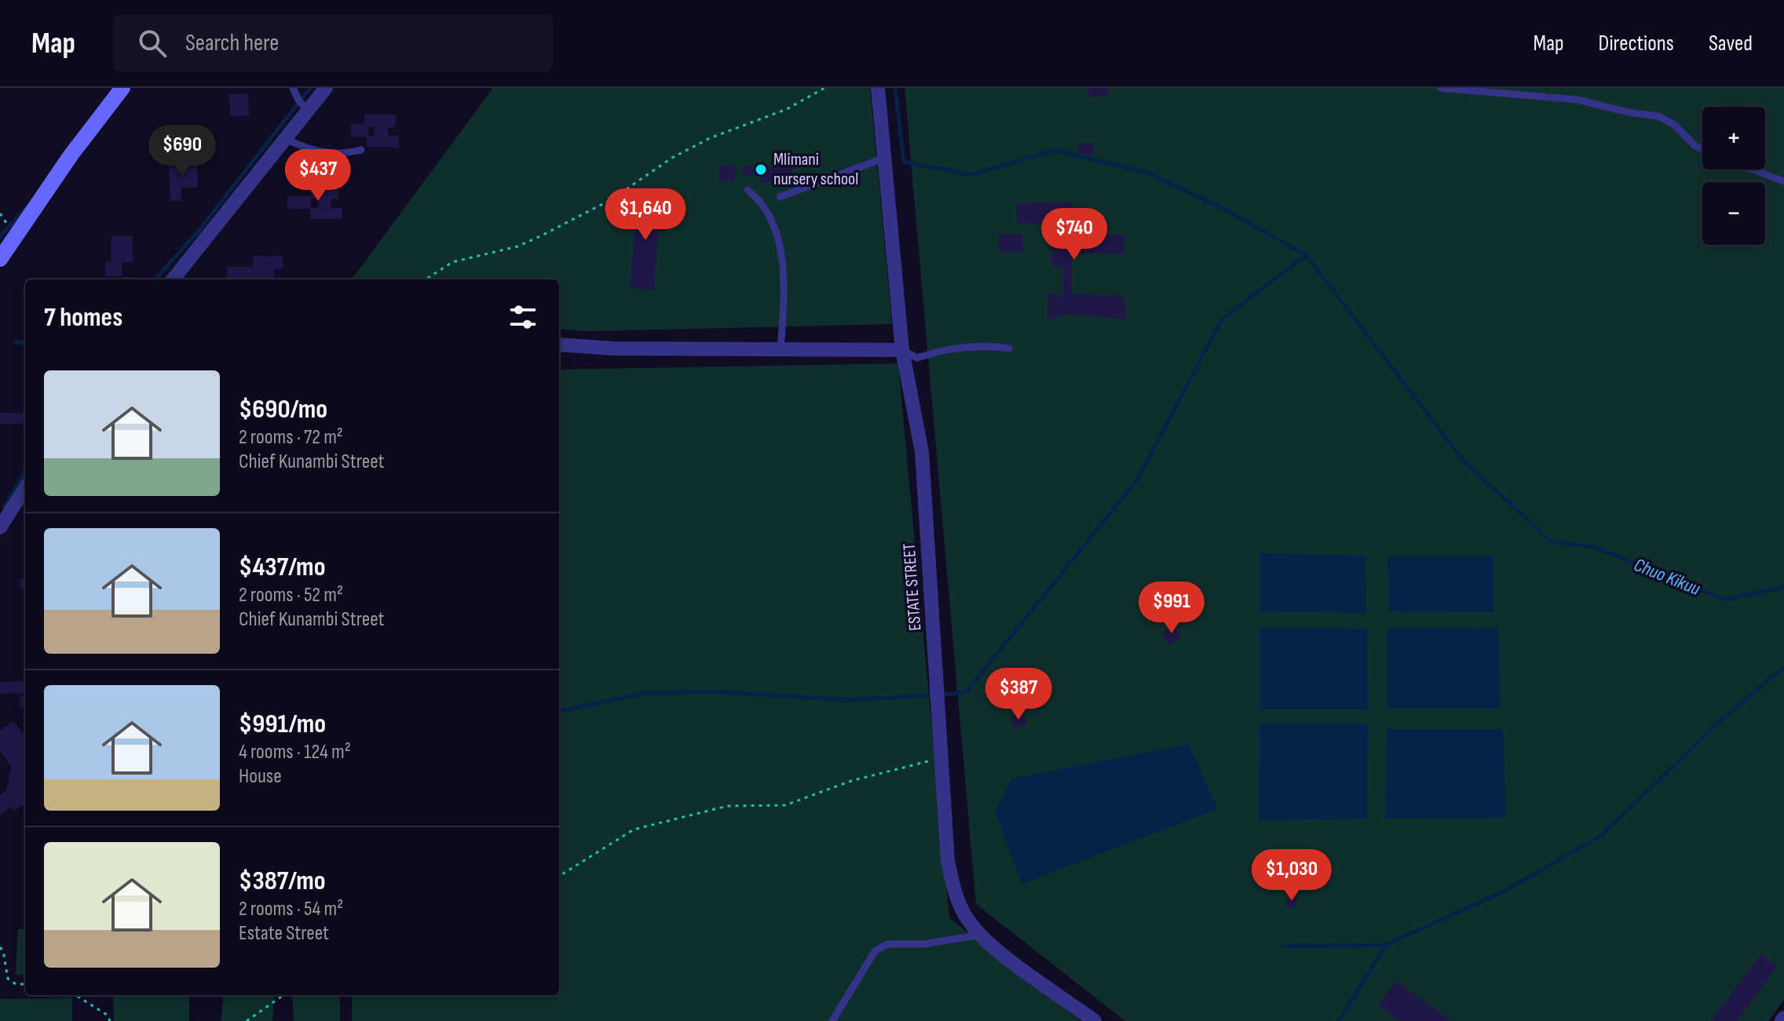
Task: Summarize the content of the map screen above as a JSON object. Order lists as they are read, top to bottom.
{
  "streets": {
    "street": ["ESTATE STREET"]
  },
  "water": ["Chuo Kikuu"],
  "places": ["Mlimani nursery school"],
  "page": {
    "header": "Map",
    "search": "Search here",
    "nav": ["Map", "Directions", "Saved"],
    "map_buttons": ["+", "−"],
    "price": [
      "$690",
      "$437",
      "$1,640",
      "$740",
      "$991",
      "$387",
      "$1,030"
    ],
    "heading": "7 homes",
    "list": [
      {
        "name": "$690/mo",
        "note": "2 rooms · 72 m² · Chief Kunambi Street"
      },
      {
        "name": "$437/mo",
        "note": "2 rooms · 52 m² · Chief Kunambi Street"
      },
      {
        "name": "$991/mo",
        "note": "4 rooms · 124 m² · House"
      },
      {
        "name": "$387/mo",
        "note": "2 rooms · 54 m² · Estate Street"
      }
    ]
  }
}
